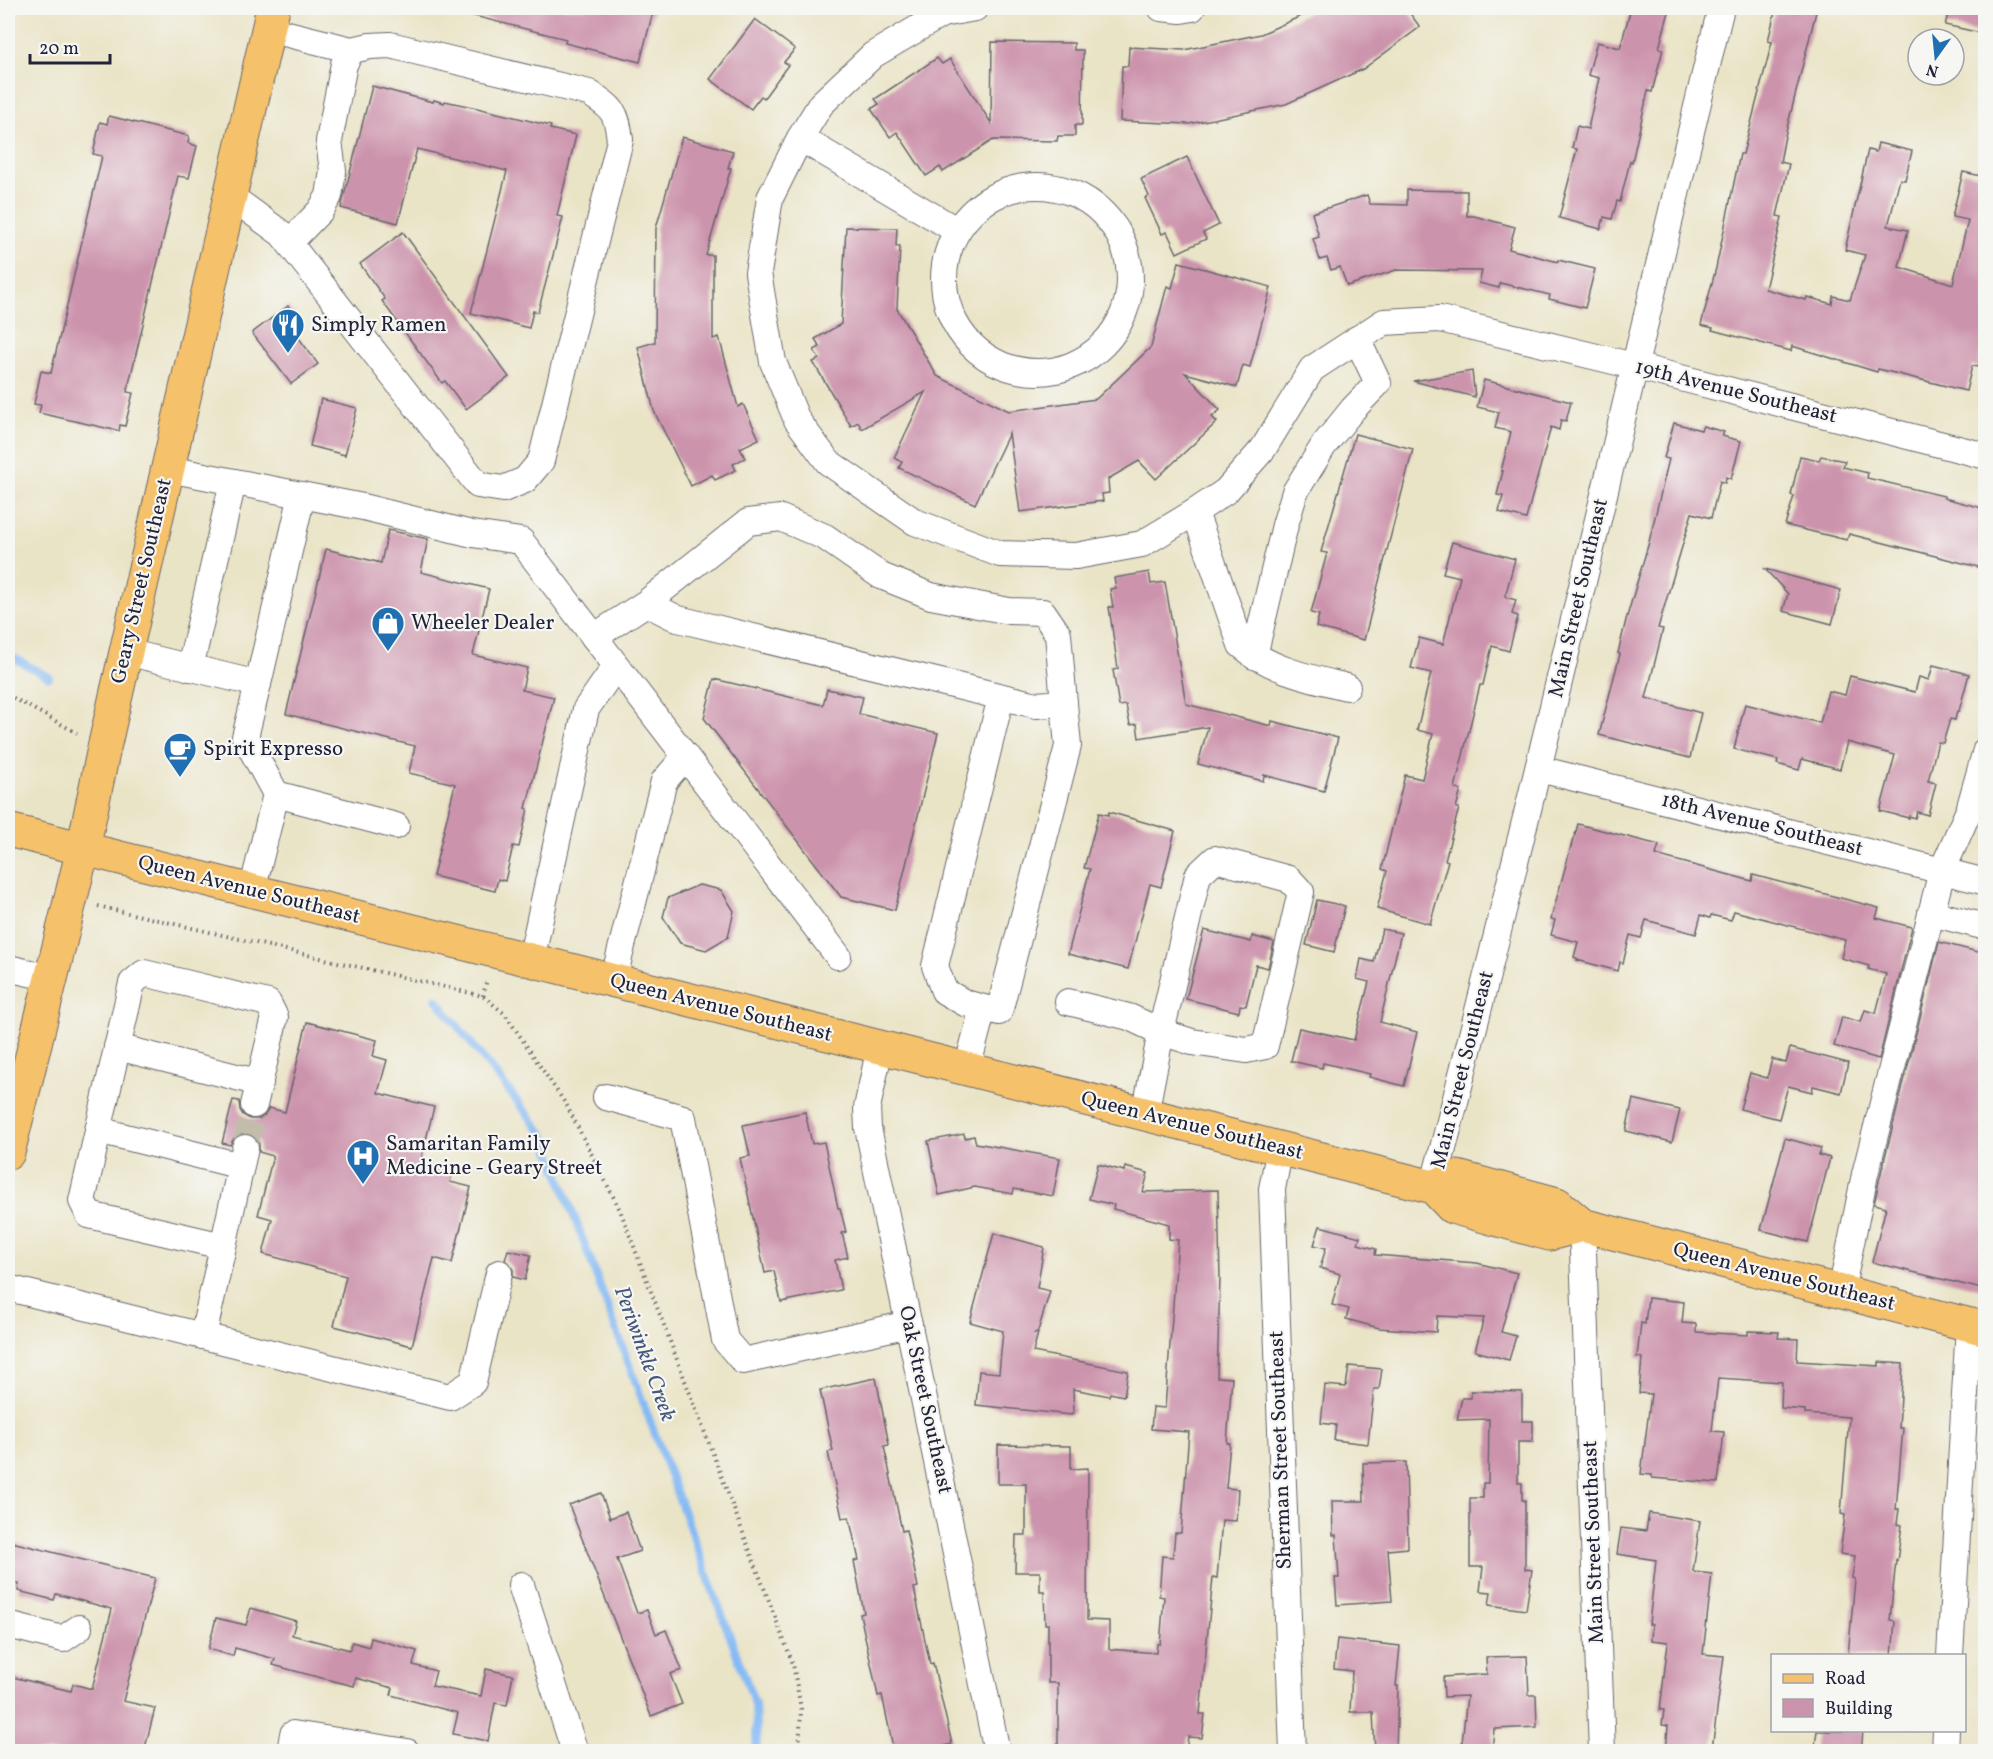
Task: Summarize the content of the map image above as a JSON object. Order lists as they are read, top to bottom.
{
  "streets": {
    "main road": ["Geary Street Southeast", "Queen Avenue Southeast"],
    "street": [
      "19th Avenue Southeast",
      "Main Street Southeast",
      "18th Avenue Southeast",
      "Oak Street Southeast",
      "Sherman Street Southeast"
    ]
  },
  "crossings": [
    ["19th Avenue Southeast", "Main Street Southeast"],
    ["Geary Street Southeast", "Queen Avenue Southeast"],
    ["Main Street Southeast", "18th Avenue Southeast"],
    ["Main Street Southeast", "Queen Avenue Southeast"],
    ["Queen Avenue Southeast", "Oak Street Southeast"],
    ["Queen Avenue Southeast", "Sherman Street Southeast"]
  ],
  "water": ["Periwinkle Creek"],
  "places": {
    "restaurant": ["Simply Ramen"],
    "shop": ["Wheeler Dealer"],
    "cafe": ["Spirit Expresso"],
    "hospital": ["Samaritan Family Medicine - Geary Street"]
  },
  "legend": ["Road", "Building"],
  "scale_bar": "20 m",
  "north": "bottom"
}
